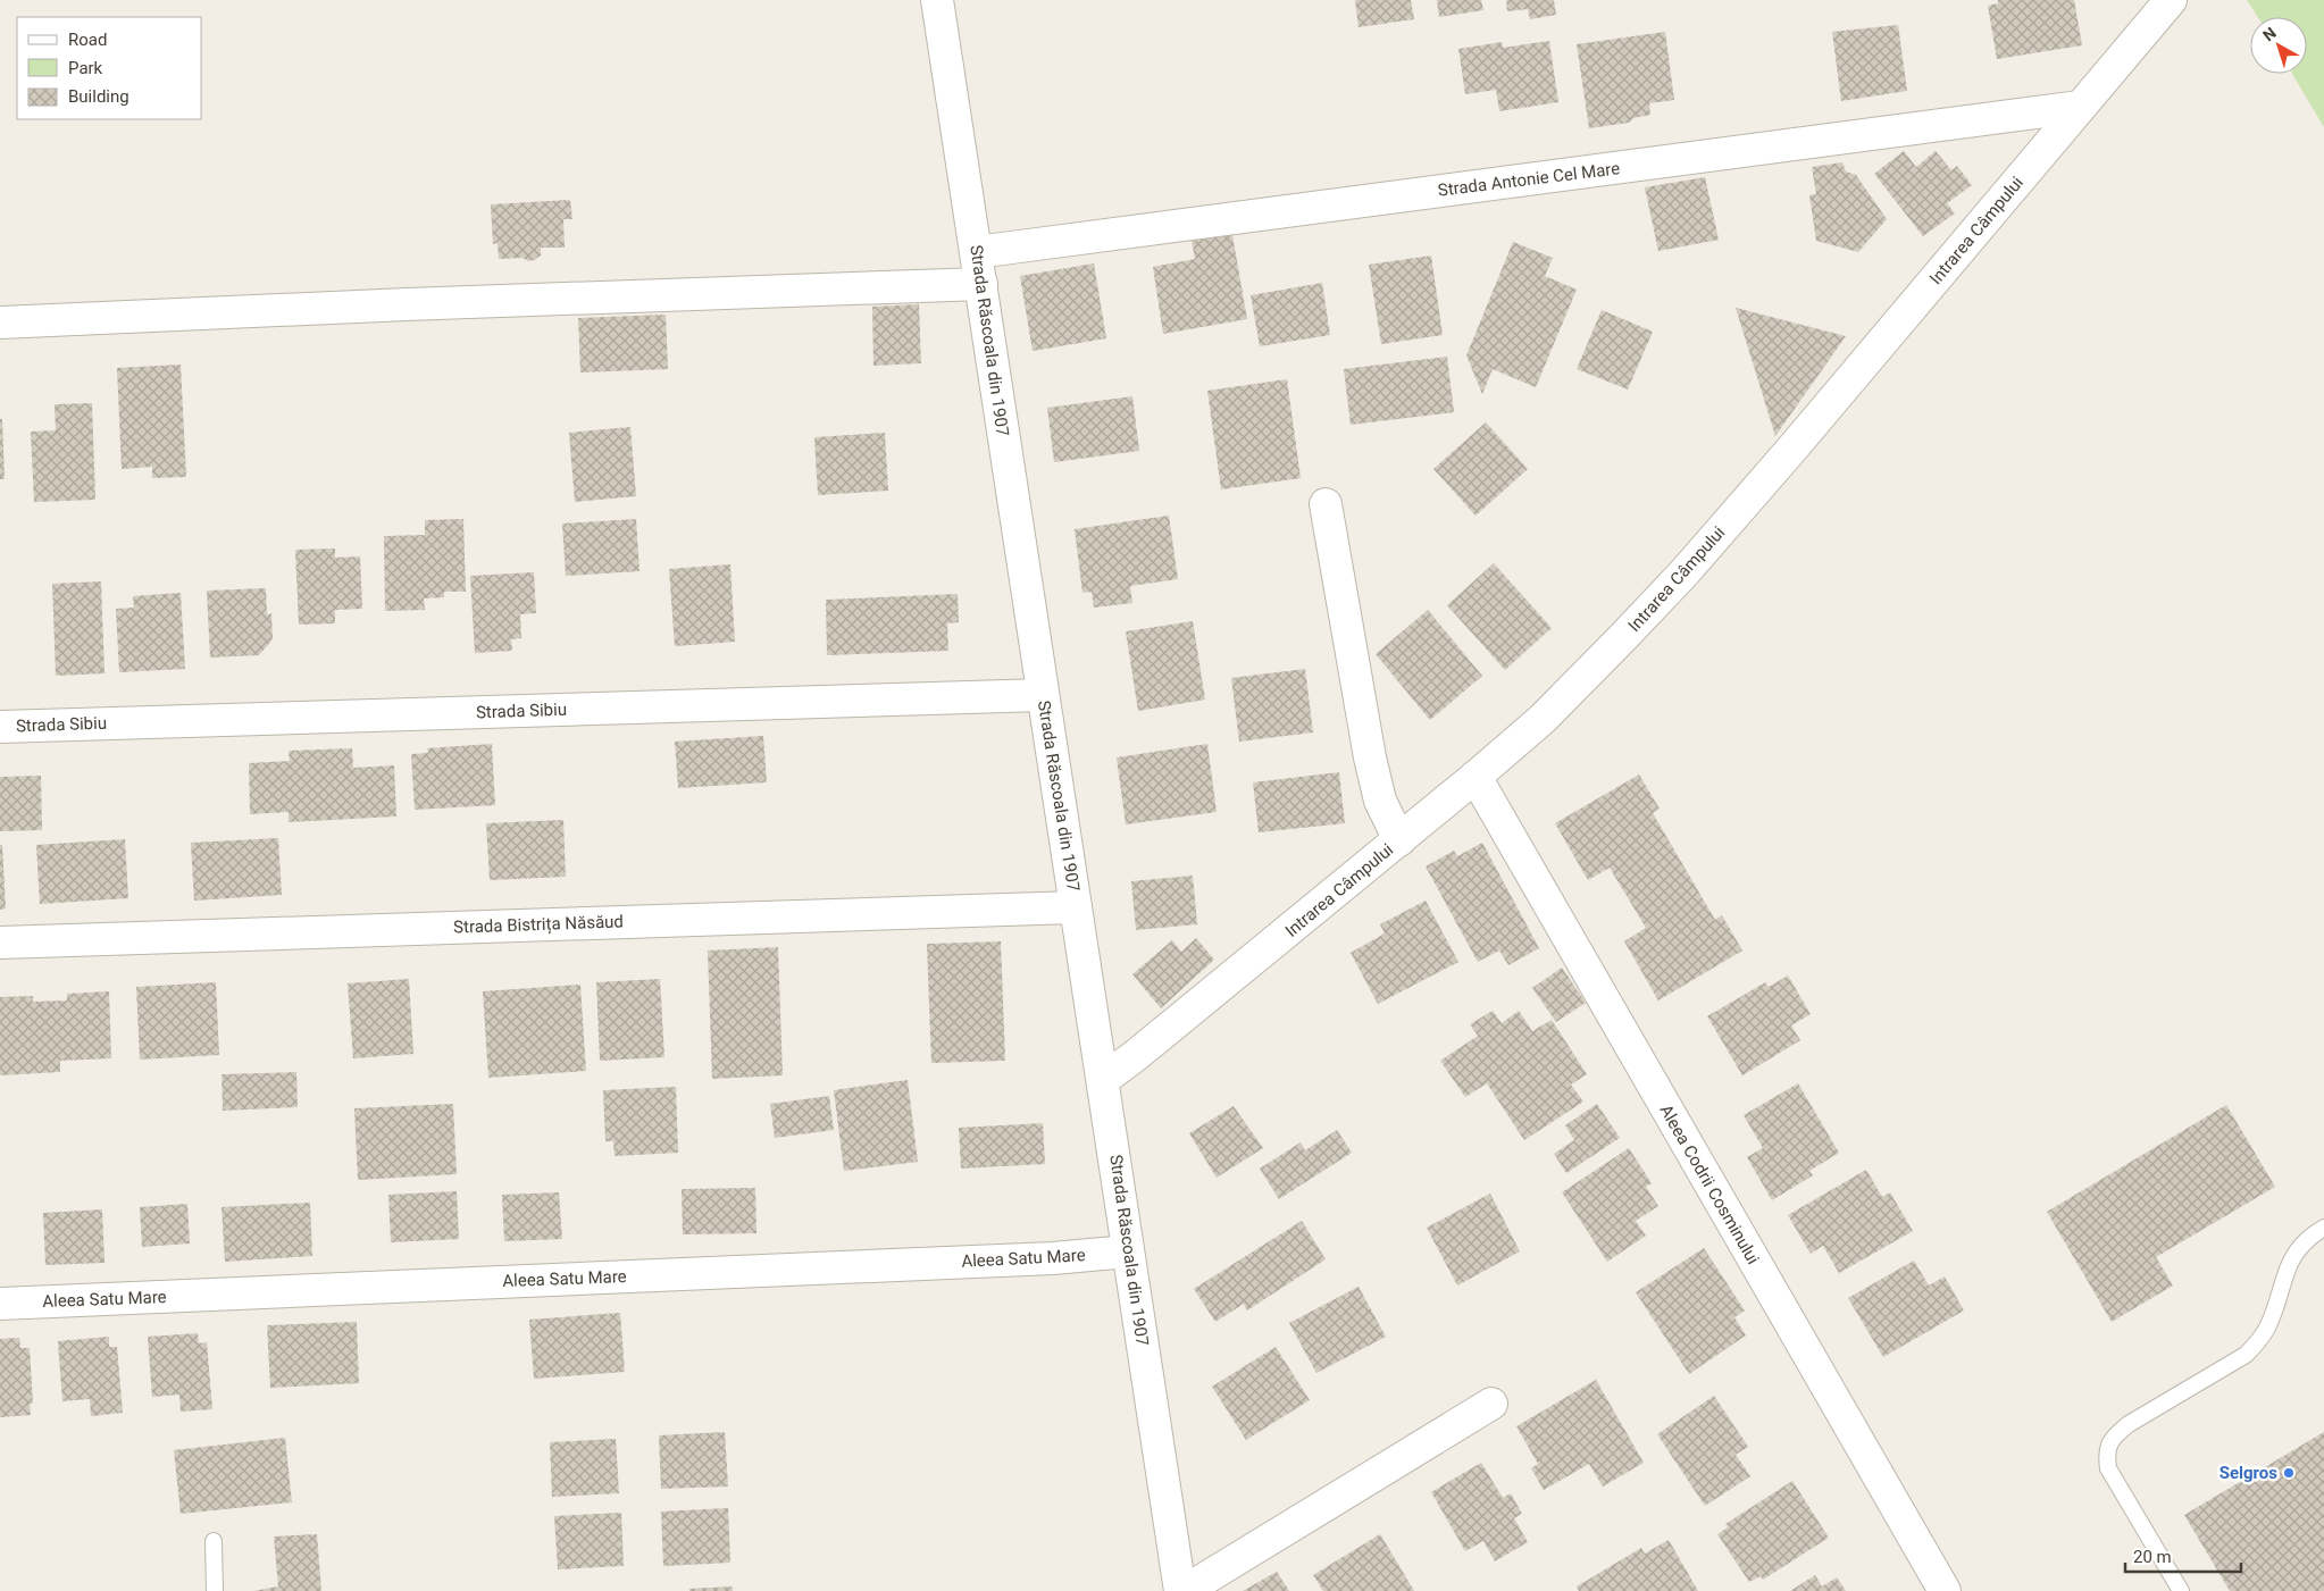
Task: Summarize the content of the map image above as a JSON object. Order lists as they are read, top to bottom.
{
  "streets": {
    "street": [
      "Strada Antonie Cel Mare",
      "Intrarea Câmpului",
      "Strada Răscoala din 1907",
      "Strada Sibiu",
      "Strada Bistrița Năsăud",
      "Aleea Codrii Cosminului",
      "Aleea Satu Mare"
    ]
  },
  "crossings": [
    ["Strada Antonie Cel Mare", "Intrarea Câmpului"],
    ["Strada Antonie Cel Mare", "Strada Răscoala din 1907"],
    ["Intrarea Câmpului", "Strada Răscoala din 1907"],
    ["Intrarea Câmpului", "Aleea Codrii Cosminului"],
    ["Strada Răscoala din 1907", "Strada Sibiu"],
    ["Strada Răscoala din 1907", "Strada Bistrița Năsăud"],
    ["Strada Răscoala din 1907", "Aleea Satu Mare"]
  ],
  "places": ["Selgros"],
  "legend": ["Road", "Park", "Building"],
  "scale_bar": "20 m",
  "north": "top left"
}
